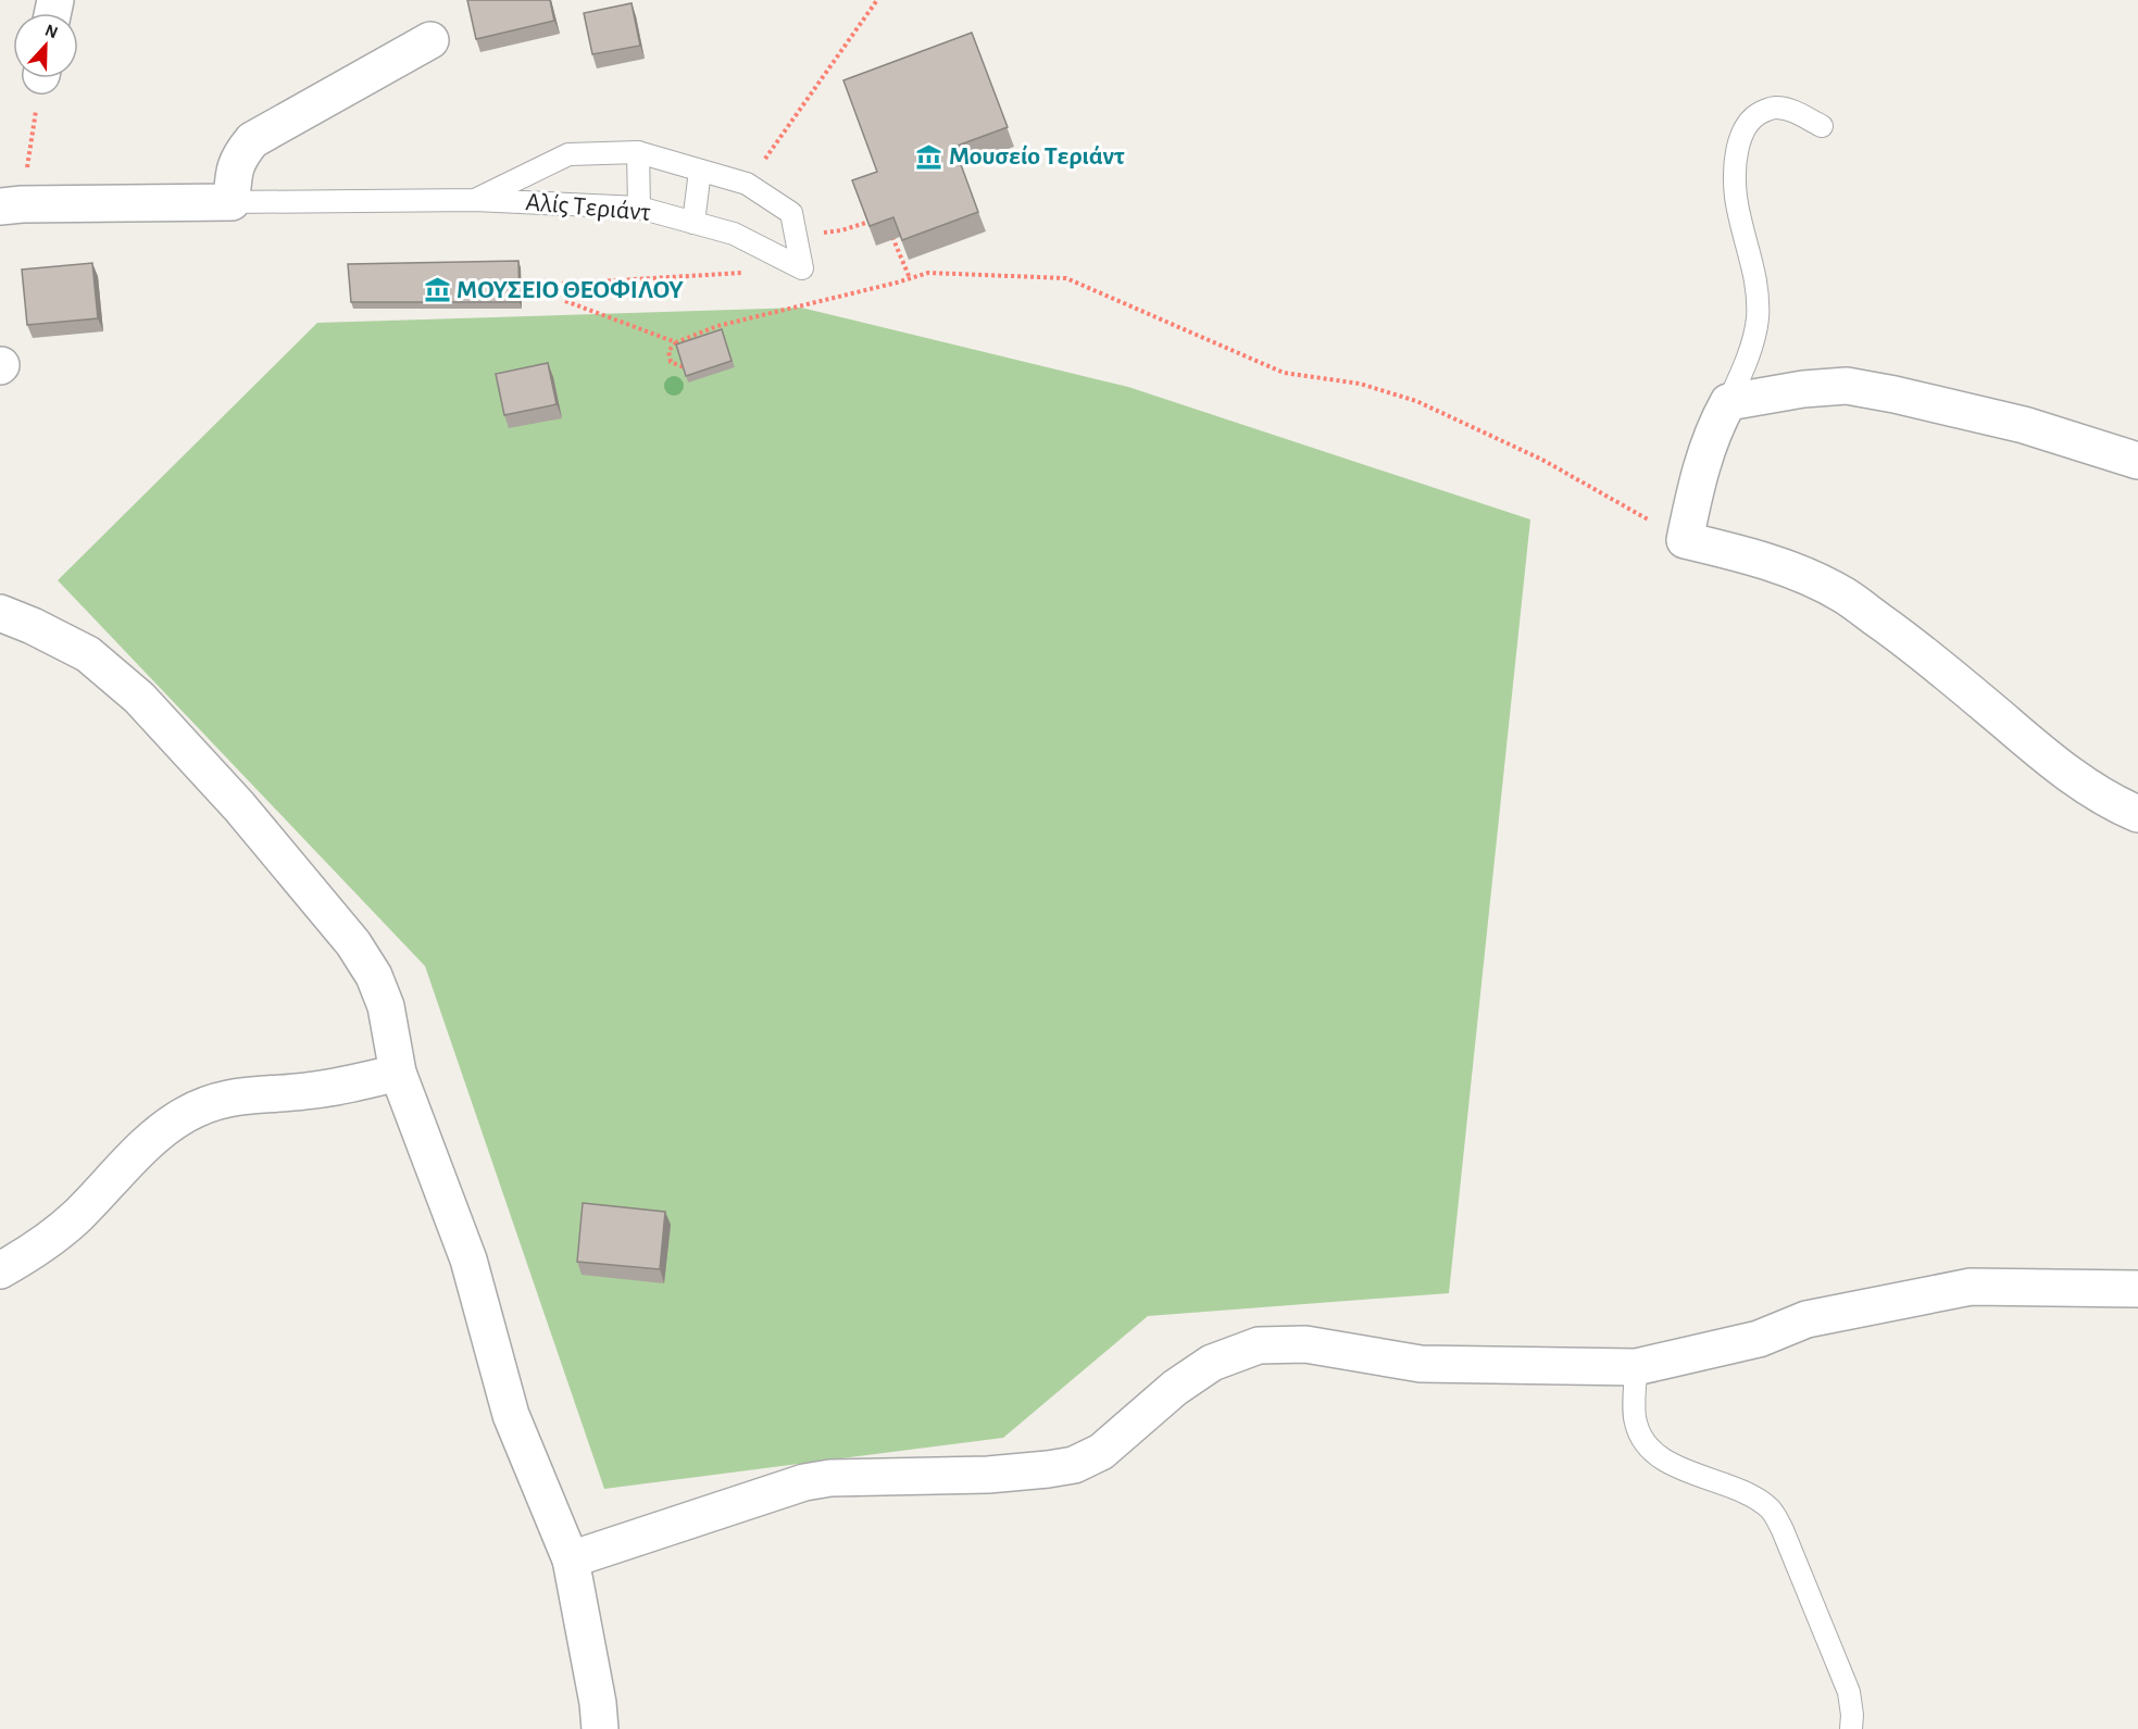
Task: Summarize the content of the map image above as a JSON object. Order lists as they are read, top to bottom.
{
  "streets": {
    "street": ["Αλίς Τεριάντ"]
  },
  "places": {
    "museum": ["Μουσείο Τεριάντ", "ΜΟΥΣΕΙΟ ΘΕΟΦΙΛΟΥ"]
  },
  "north": "top"
}
